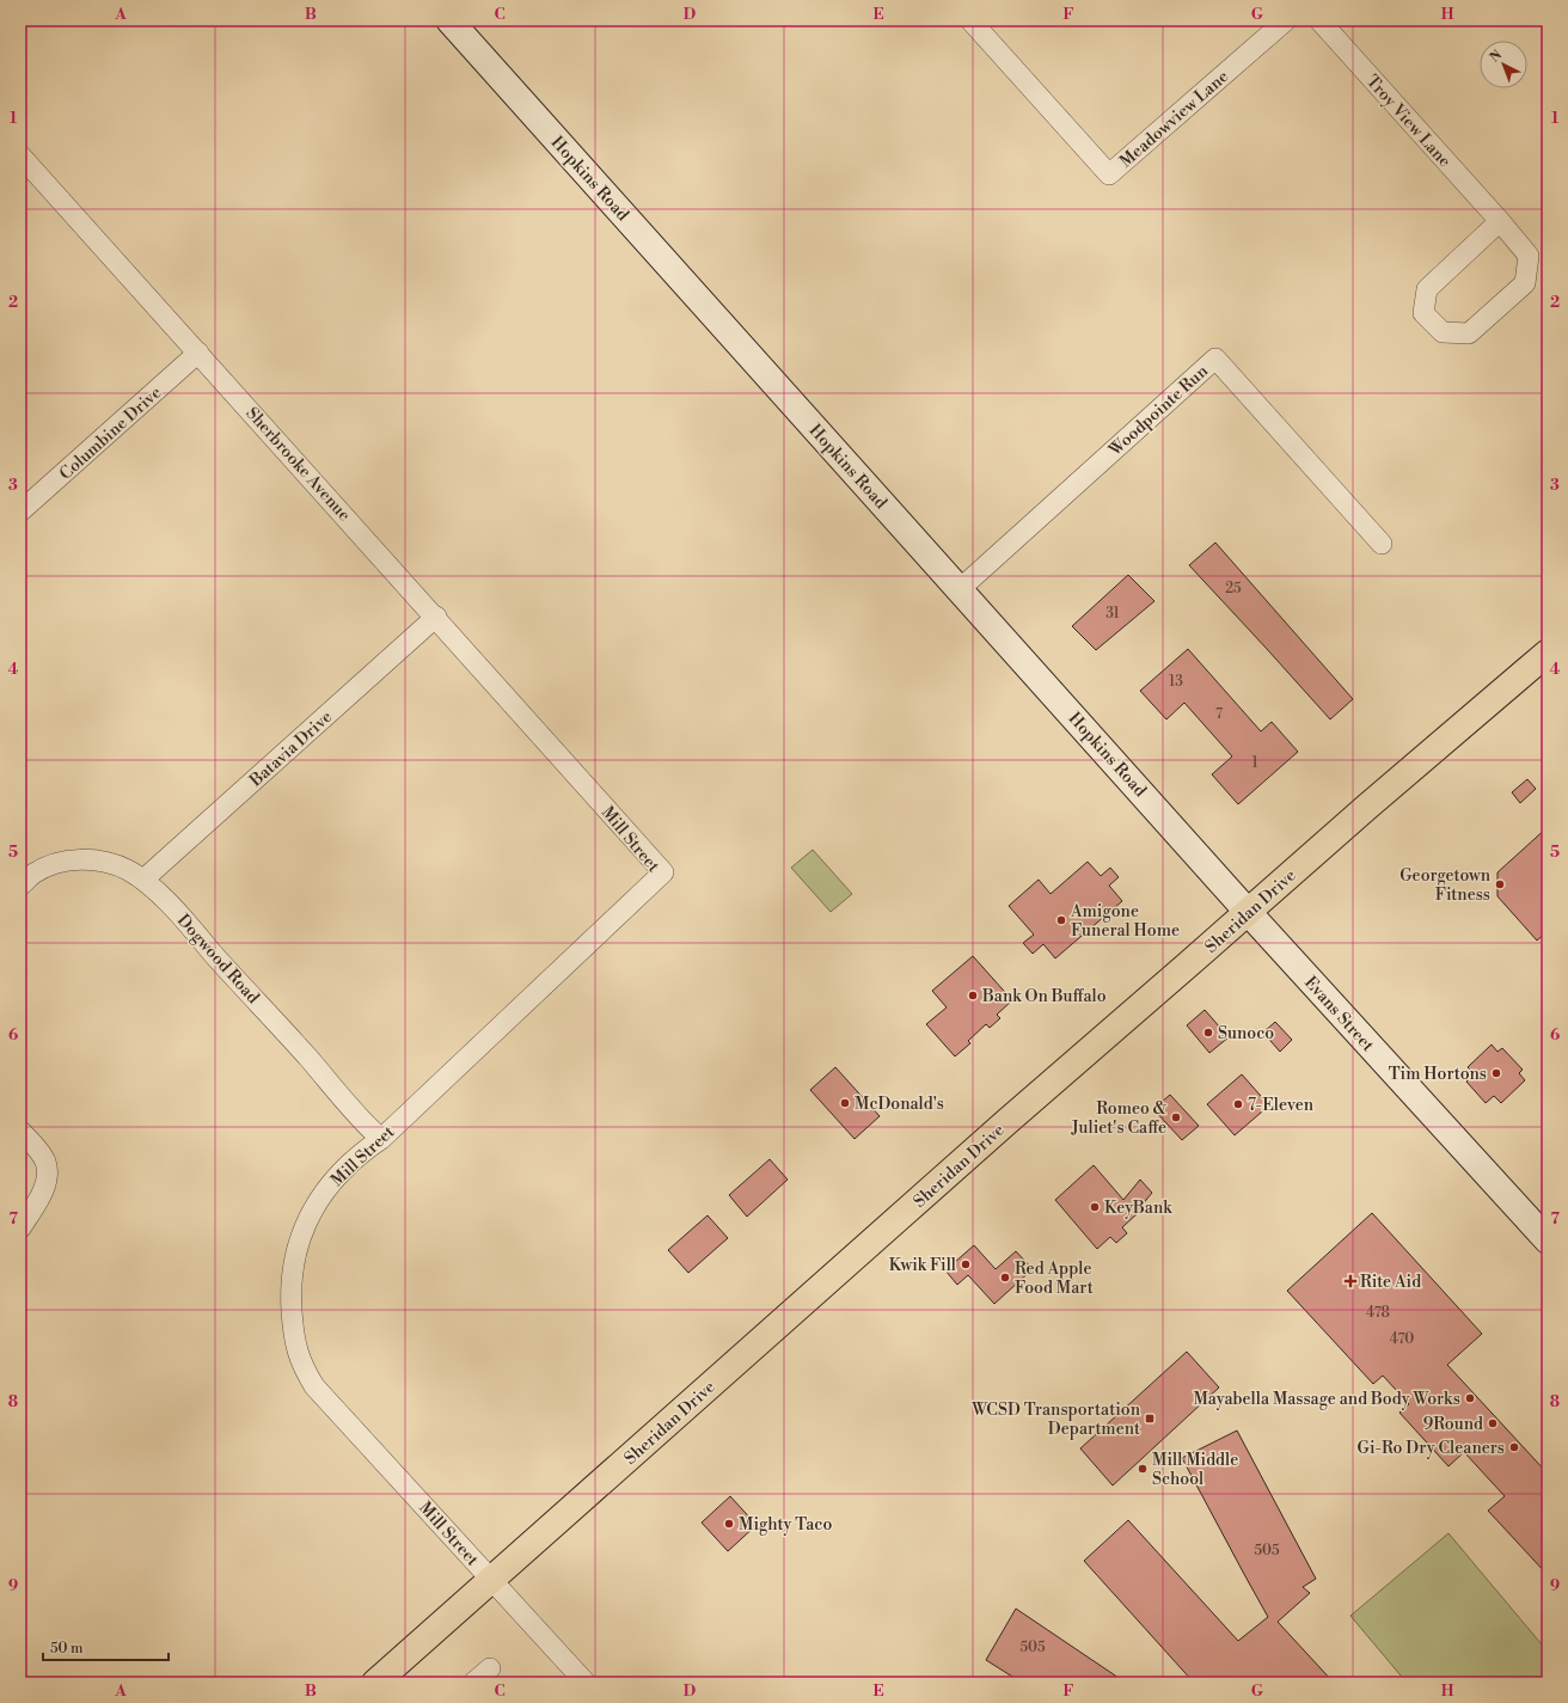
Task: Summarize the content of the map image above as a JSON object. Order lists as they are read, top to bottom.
{
  "streets": {
    "main road": ["Sheridan Drive"],
    "street": [
      "Meadowview Lane",
      "Troy View Lane",
      "Hopkins Road",
      "Woodpointe Run",
      "Columbine Drive",
      "Sherbrooke Avenue",
      "Batavia Drive",
      "Mill Street",
      "Dogwood Road",
      "Evans Street"
    ]
  },
  "crossings": [
    ["Hopkins Road", "Woodpointe Run"],
    ["Hopkins Road", "Sheridan Drive"],
    ["Hopkins Road", "Evans Street"],
    ["Columbine Drive", "Sherbrooke Avenue"],
    ["Sherbrooke Avenue", "Batavia Drive"],
    ["Sherbrooke Avenue", "Mill Street"],
    ["Batavia Drive", "Dogwood Road"],
    ["Mill Street", "Sheridan Drive"],
    ["Mill Street", "Dogwood Road"],
    ["Sheridan Drive", "Evans Street"]
  ],
  "places": {
    "other": [
      "Georgetown Fitness",
      "Amigone Funeral Home",
      "Bank On Buffalo",
      "Sunoco",
      "Tim Hortons",
      "McDonald's",
      "7-Eleven",
      "Romeo & Juliet's Caffe",
      "KeyBank",
      "Kwik Fill",
      "Red Apple Food Mart",
      "Mayabella Massage and Body Works",
      "9Round",
      "Gi-Ro Dry Cleaners",
      "Mill Middle School",
      "Mighty Taco"
    ],
    "health": ["Rite Aid"],
    "transit": ["WCSD Transportation Department"]
  },
  "house_numbers": [
    "25",
    "31",
    "13",
    "7",
    "1",
    "478",
    "470",
    "505",
    "505"
  ],
  "scale_bar": "50 m",
  "north": "top left",
  "grid": {
    "columns": [
      "A",
      "B",
      "C",
      "D",
      "E",
      "F",
      "G",
      "H"
    ],
    "rows": [
      "1",
      "2",
      "3",
      "4",
      "5",
      "6",
      "7",
      "8",
      "9"
    ]
  }
}
